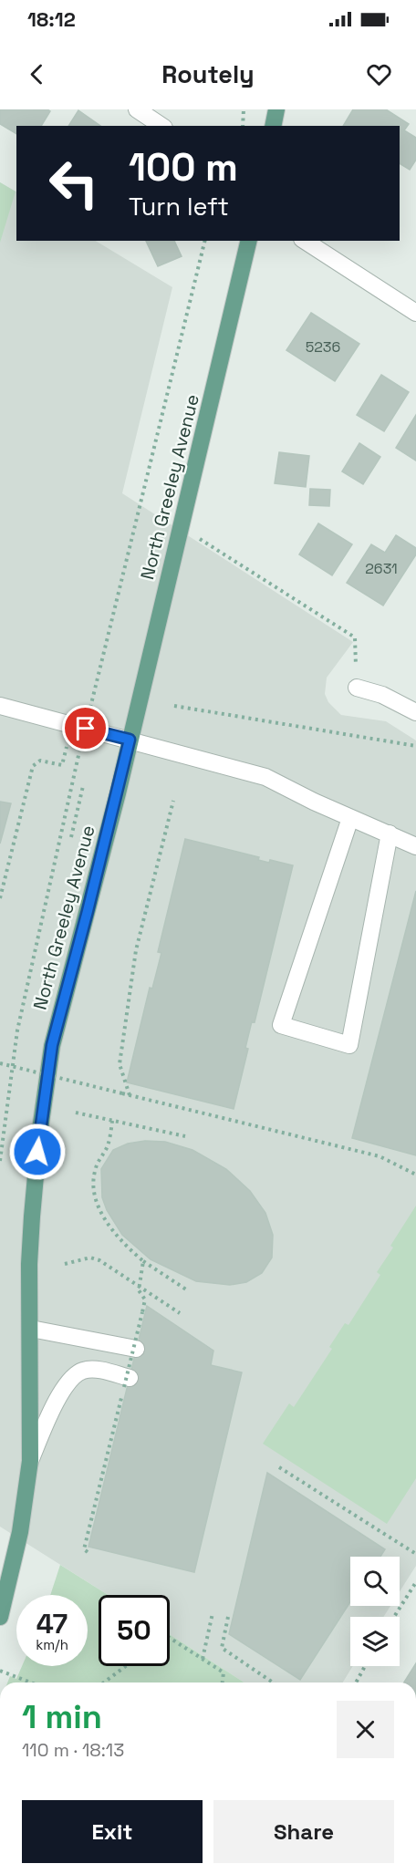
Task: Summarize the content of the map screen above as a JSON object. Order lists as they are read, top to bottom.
{
  "streets": {
    "main road": ["North Greeley Avenue"]
  },
  "house_numbers": ["5236", "2631"],
  "page": {
    "status": "18:12",
    "header": "Routely",
    "turn": ["100 m", "Turn left"],
    "speed": "47 km/h",
    "limit": "50",
    "heading": ["1 min", "110 m · 18:13"],
    "buttons": ["Exit", "Share"]
  }
}
